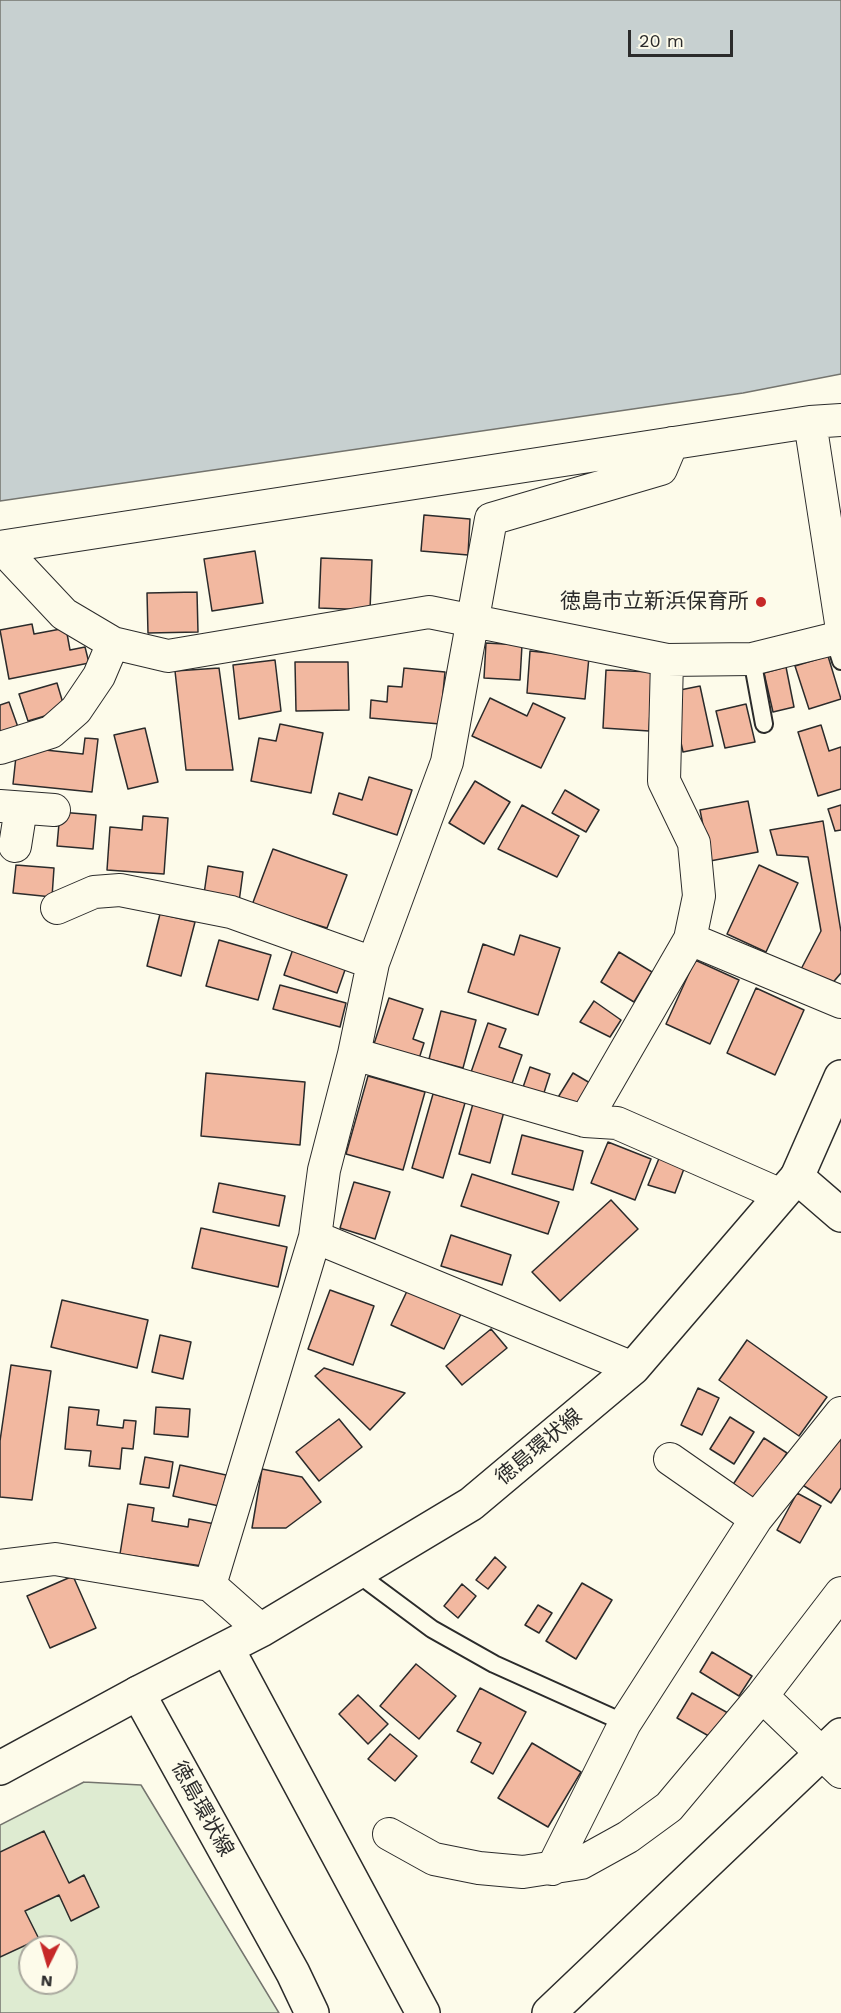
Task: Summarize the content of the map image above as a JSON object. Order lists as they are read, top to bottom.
{
  "streets": {
    "main road": ["徳島環状線"]
  },
  "places": ["徳島市立新浜保育所"],
  "scale_bar": "20 m",
  "north": "bottom"
}
